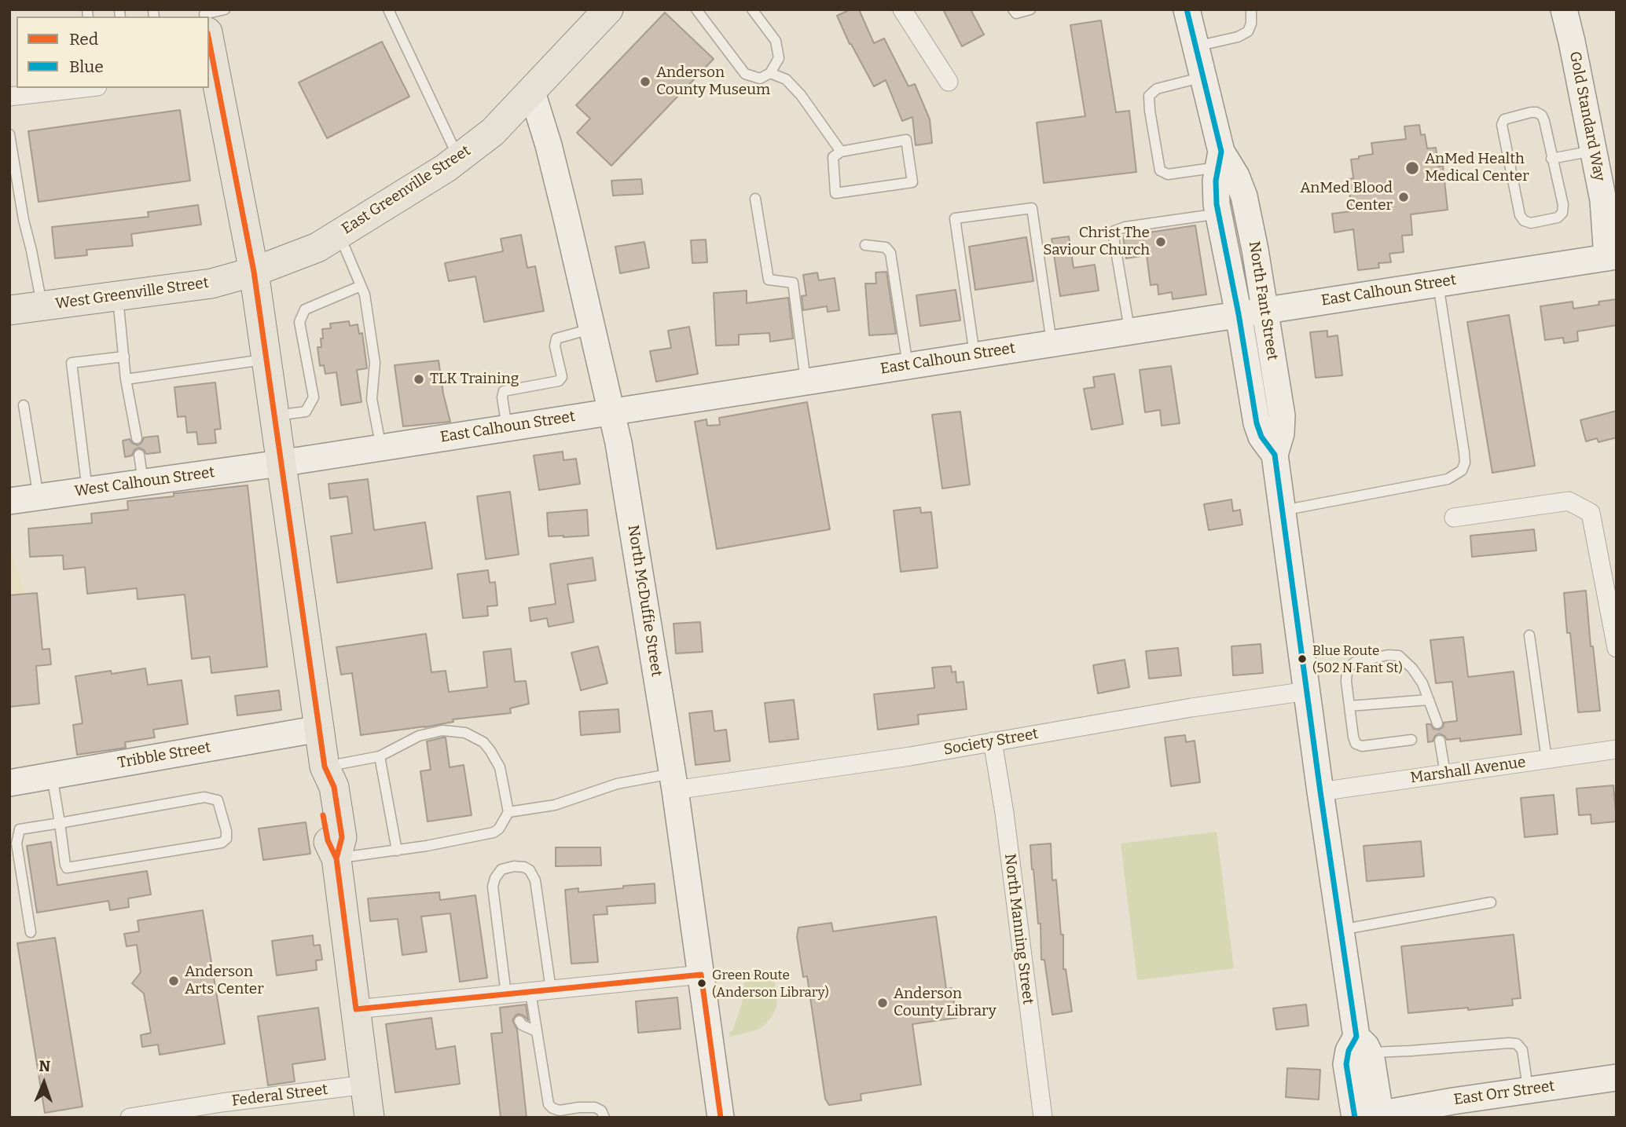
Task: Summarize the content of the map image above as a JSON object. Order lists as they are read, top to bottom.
{
  "streets": {
    "main road": ["East Greenville Street", "West Greenville Street"],
    "street": [
      "Gold Standard Way",
      "East Calhoun Street",
      "North Fant Street",
      "West Calhoun Street",
      "North McDuffie Street",
      "Society Street",
      "Tribble Street",
      "Marshall Avenue",
      "North Manning Street",
      "East Orr Street",
      "Federal Street"
    ]
  },
  "crossings": [
    ["Gold Standard Way", "East Calhoun Street"],
    ["East Greenville Street", "West Greenville Street"],
    ["East Greenville Street", "North McDuffie Street"],
    ["East Calhoun Street", "North Fant Street"],
    ["East Calhoun Street", "West Calhoun Street"],
    ["East Calhoun Street", "North McDuffie Street"],
    ["North Fant Street", "Society Street"],
    ["North Fant Street", "Marshall Avenue"],
    ["North Fant Street", "East Orr Street"],
    ["North McDuffie Street", "Society Street"],
    ["Society Street", "North Manning Street"]
  ],
  "places": [
    "Anderson County Museum",
    "AnMed Health Medical Center",
    "AnMed Blood Center",
    "Christ The Saviour Church",
    "TLK Training",
    "Blue Route (502 N Fant St)",
    "Anderson Arts Center",
    "Green Route (Anderson Library)",
    "Anderson County Library"
  ],
  "lines": ["transit line Blue", "transit line Red"],
  "legend": ["Red", "Blue"],
  "north": "top"
}
